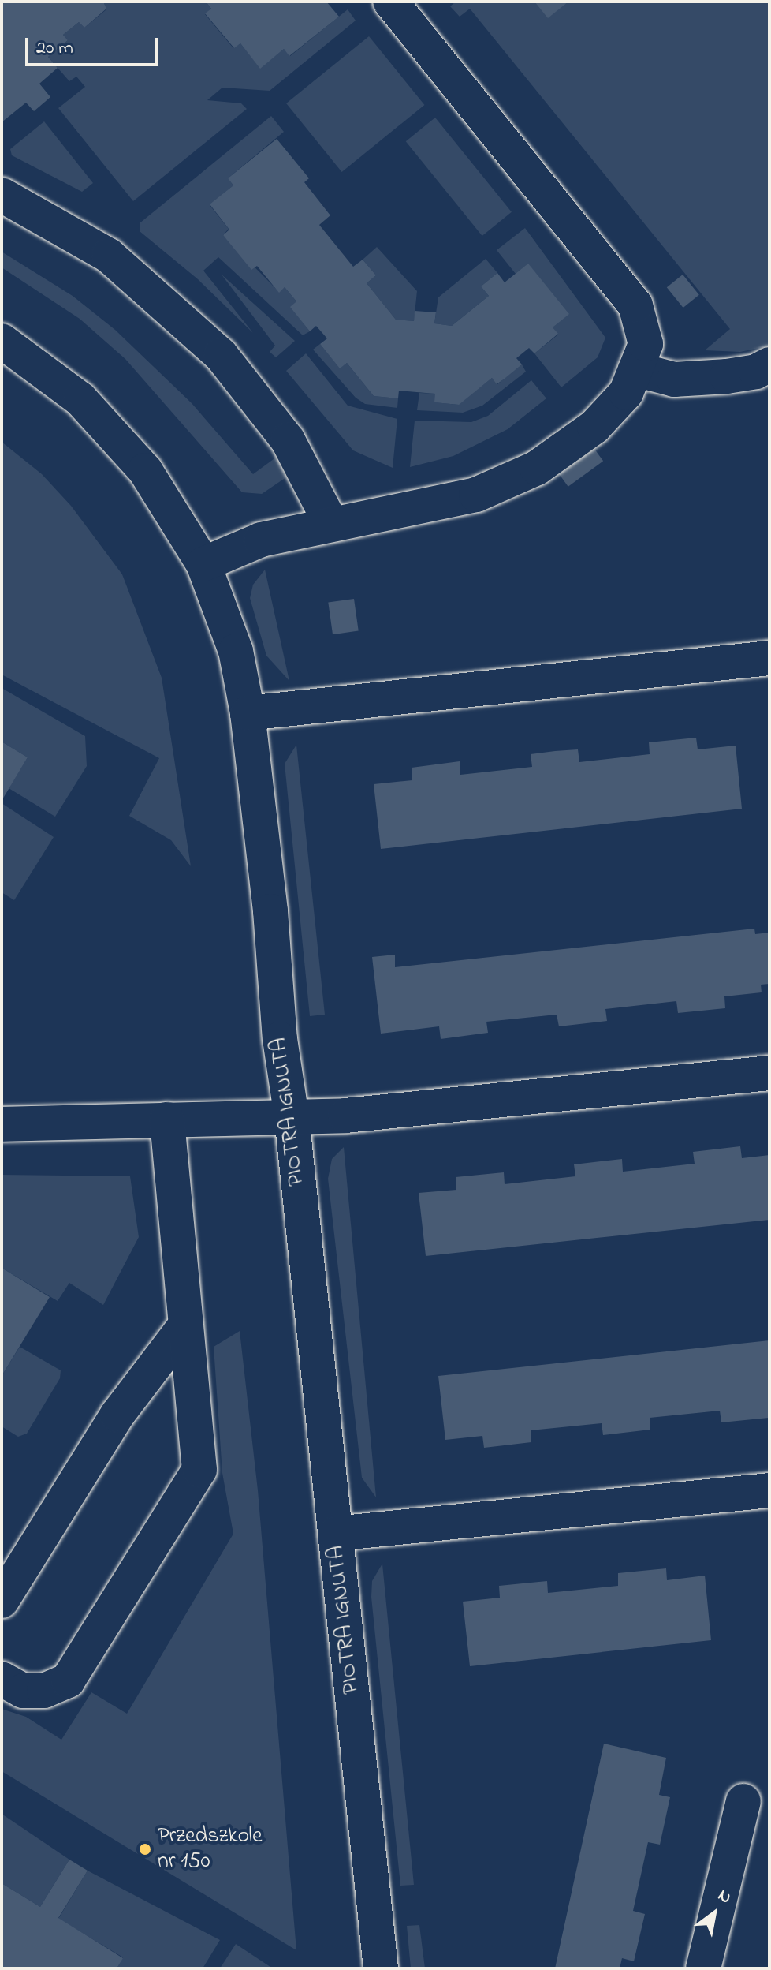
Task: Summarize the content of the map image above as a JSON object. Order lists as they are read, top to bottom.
{
  "streets": {
    "street": ["PIOTRA IGNUTA"]
  },
  "places": ["Przedszkole nr 150"],
  "scale_bar": "20 m",
  "north": "top right"
}
